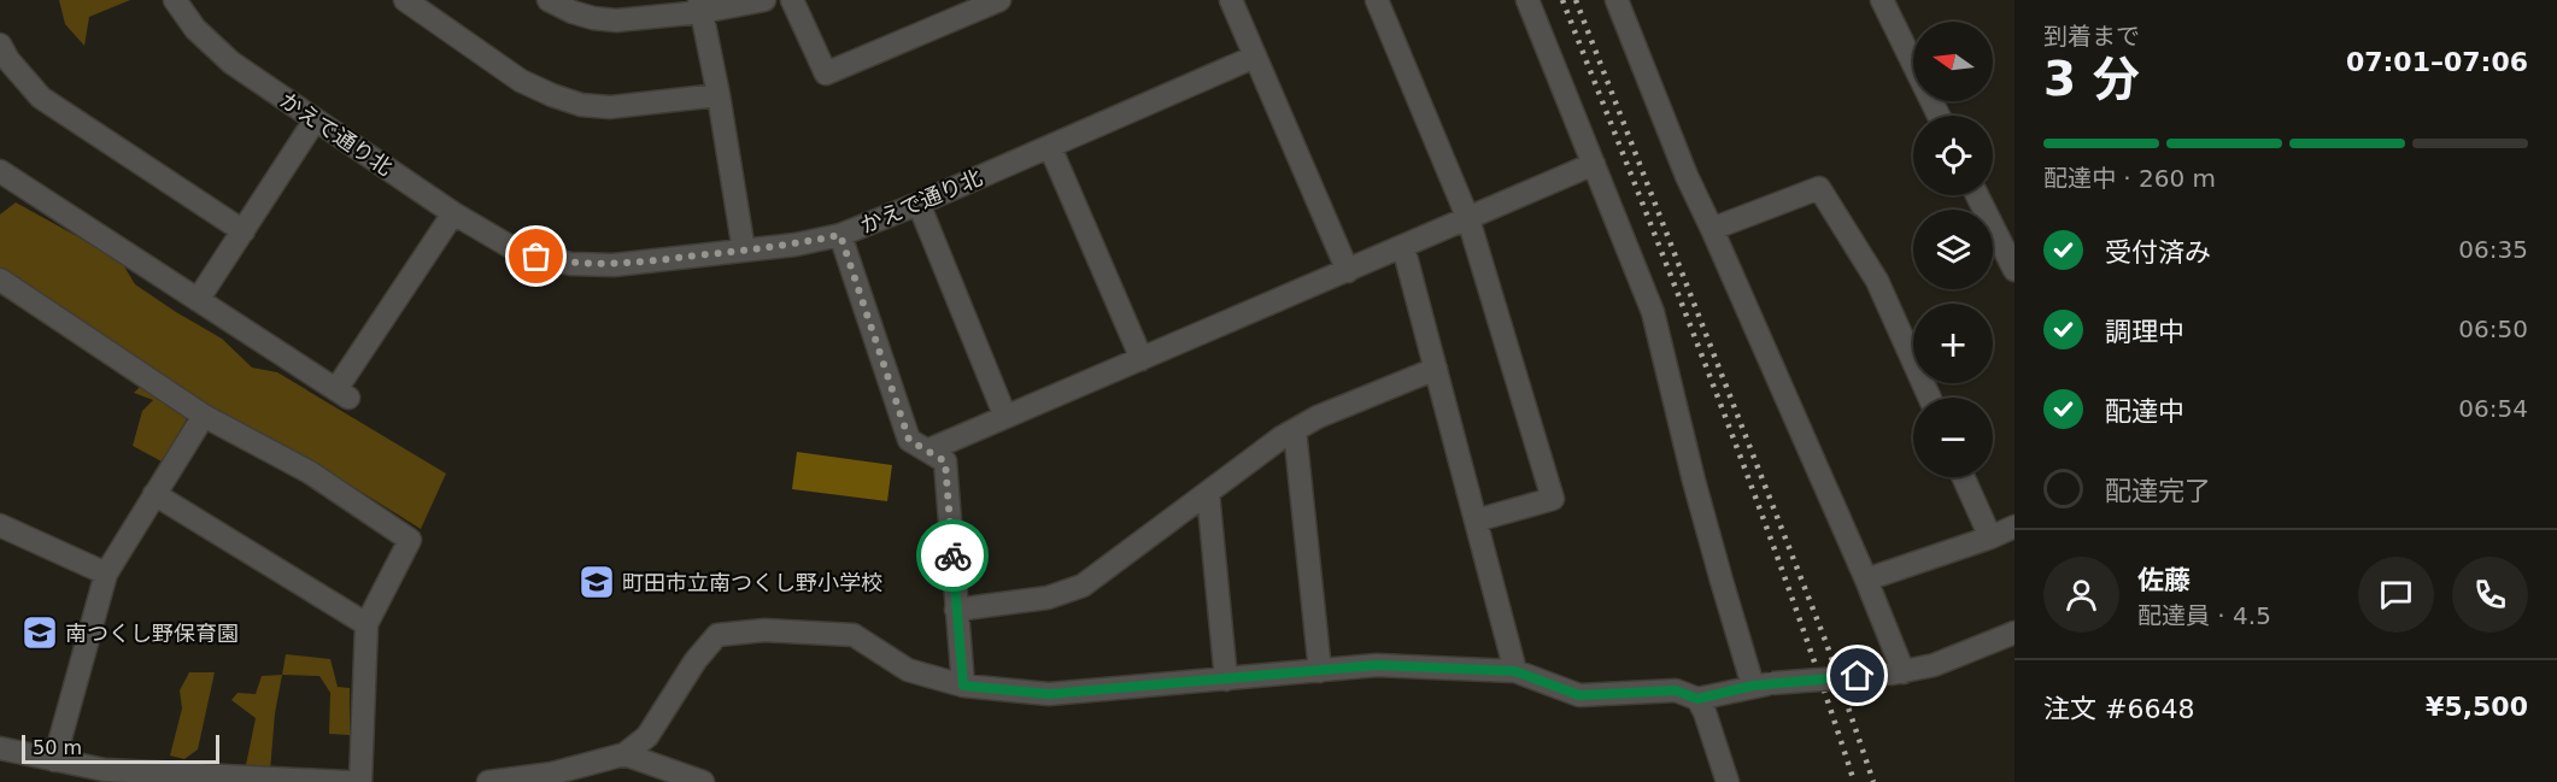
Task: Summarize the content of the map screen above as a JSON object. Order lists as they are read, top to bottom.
{
  "streets": {
    "street": ["かえで通り北"]
  },
  "places": {
    "school or university": ["町田市立南つくし野小学校", "南つくし野保育園"]
  },
  "scale_bar": "50 m",
  "north": "left",
  "page": {
    "heading": ["3 分", "到着まで", "07:01–07:06"],
    "panel": [
      "佐藤",
      "配達員 · 4.5",
      "注文 #6648",
      "¥5,500"
    ],
    "map_buttons": ["+", "−"],
    "bar": "配達中 · 260 m",
    "list": [
      ["受付済み", "06:35"],
      ["調理中", "06:50"],
      ["配達中", "06:54"],
      "配達完了"
    ],
    "scale": "50 m"
  }
}
